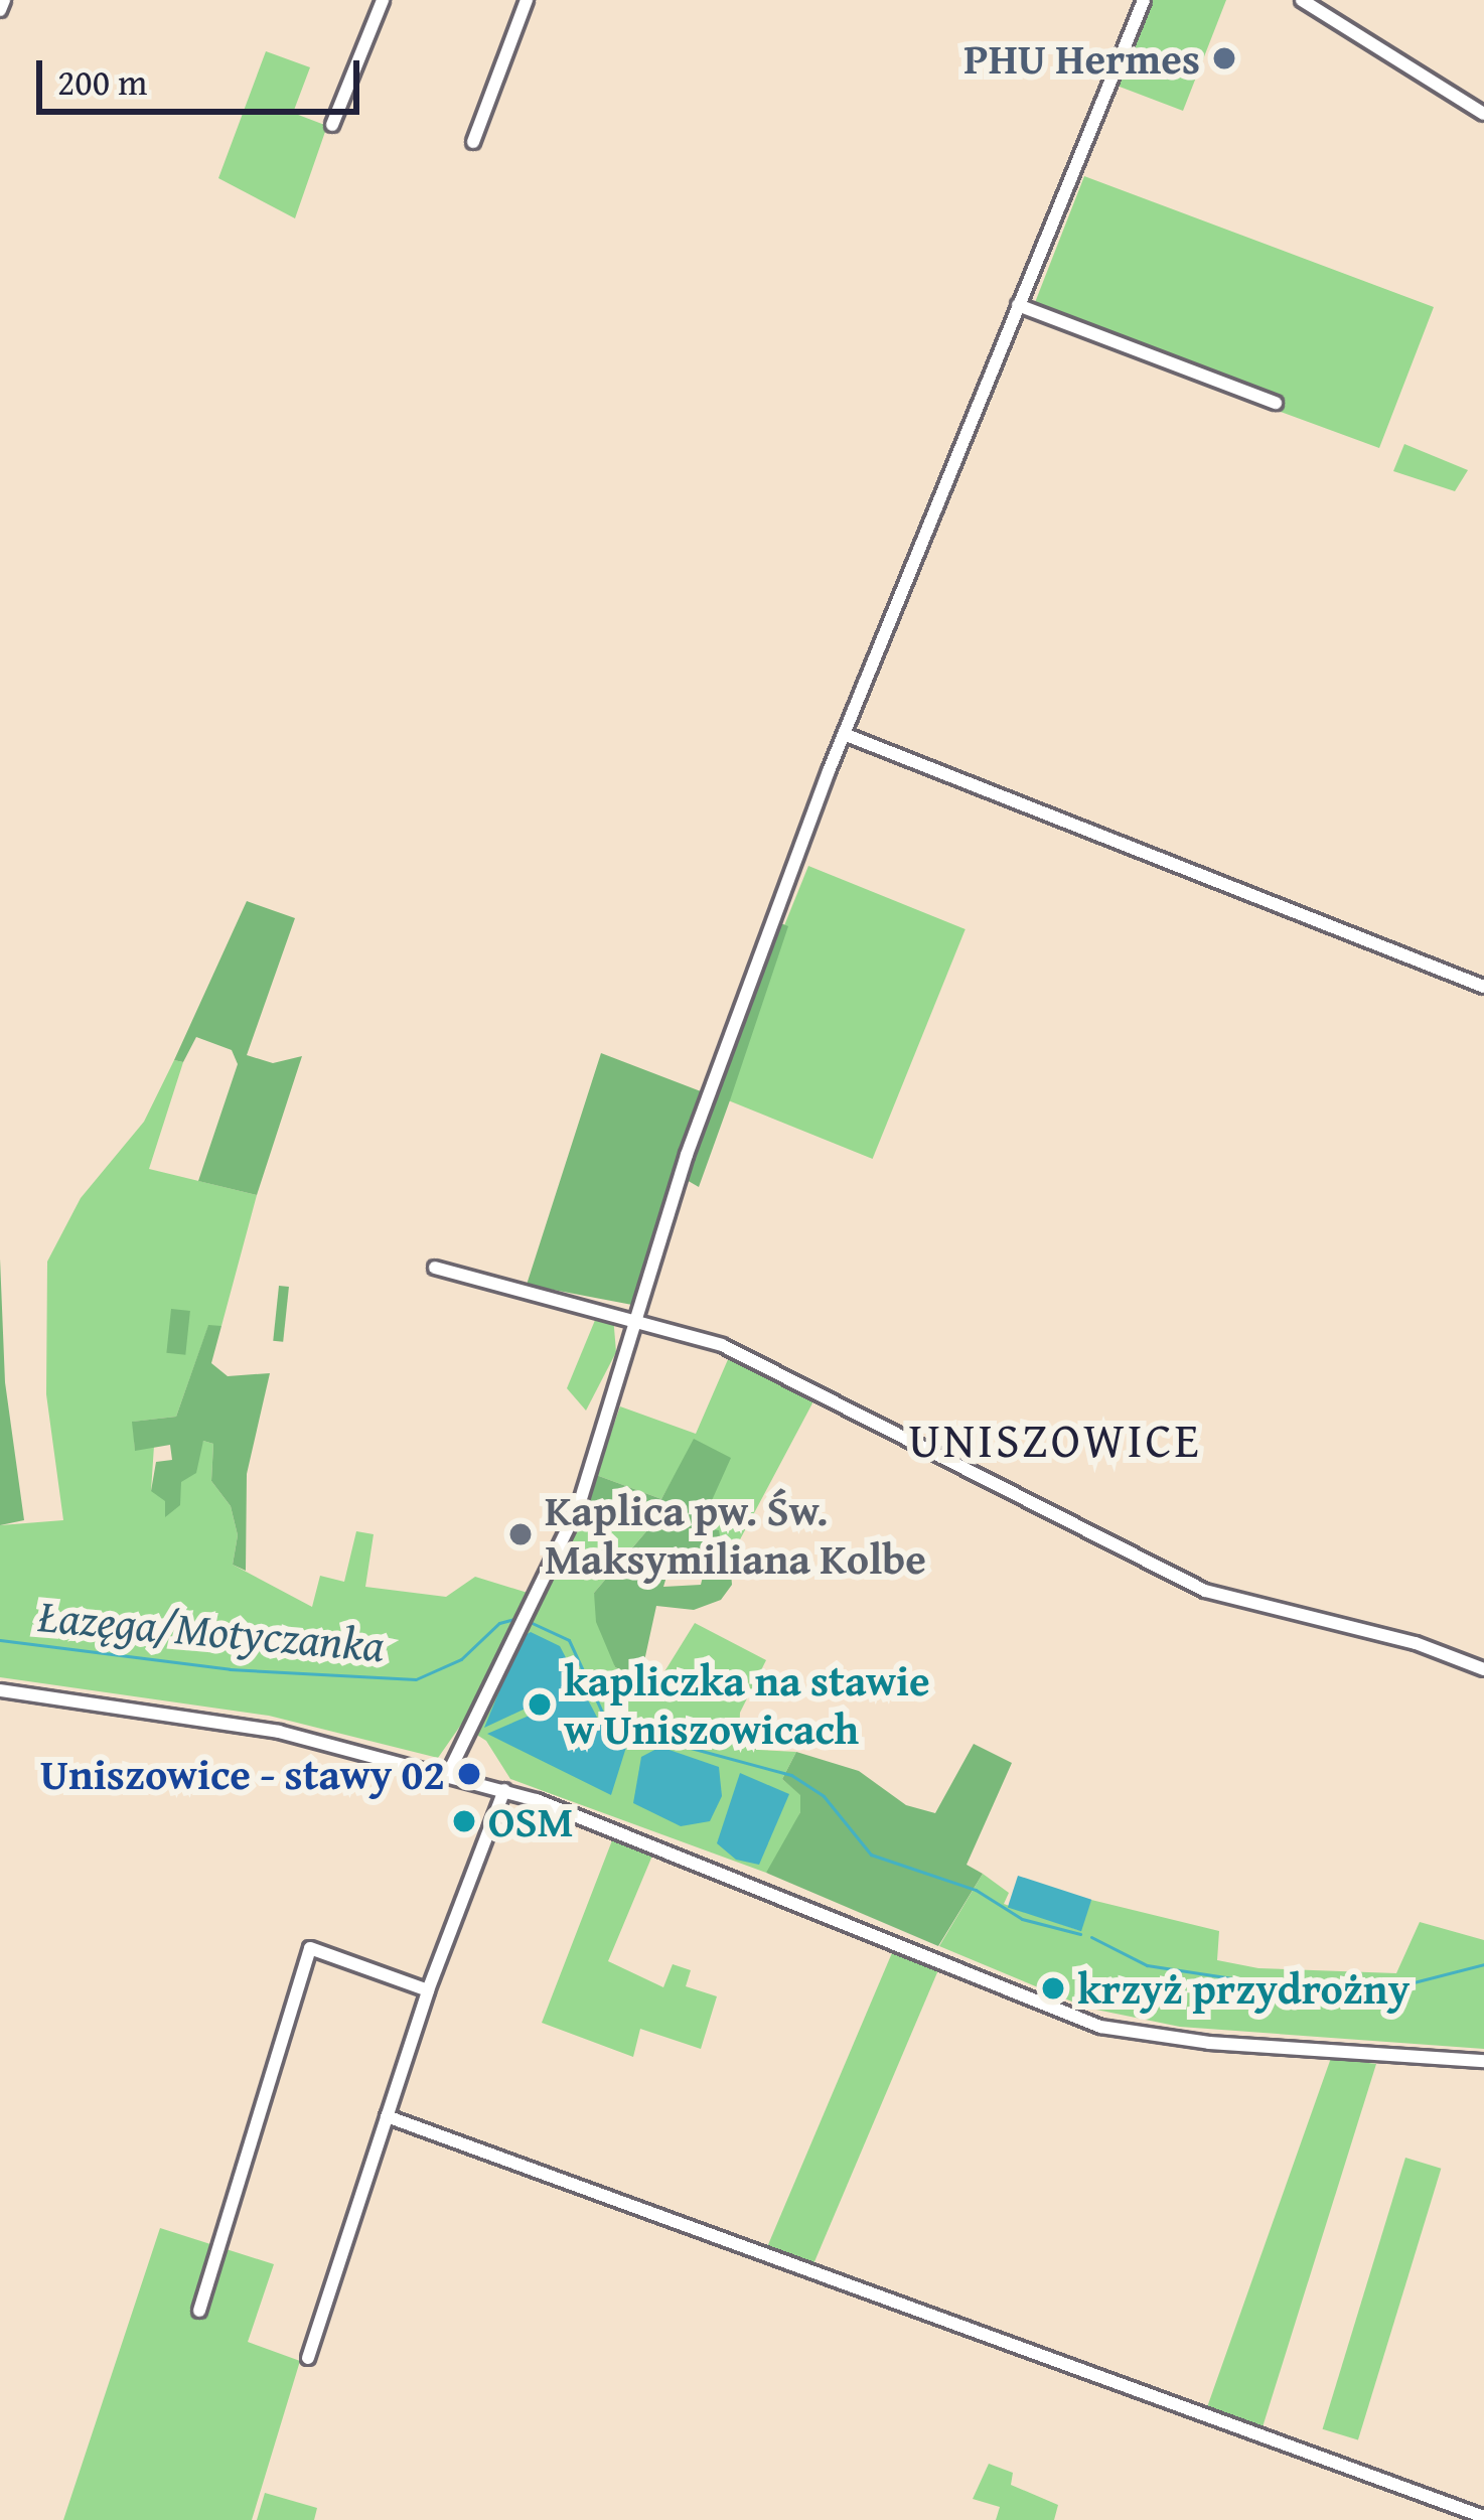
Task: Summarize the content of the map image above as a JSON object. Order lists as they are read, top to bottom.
{
  "districts": ["UNISZOWICE"],
  "water": ["Łazęga/Motyczanka"],
  "places": [
    "PHU Hermes",
    "Kaplica pw. Św. Maksymiliana Kolbe",
    "kapliczka na stawie w Uniszowicach",
    "Uniszowice - stawy 02",
    "OSM",
    "krzyż przydrożny"
  ],
  "scale_bar": "200 m"
}
